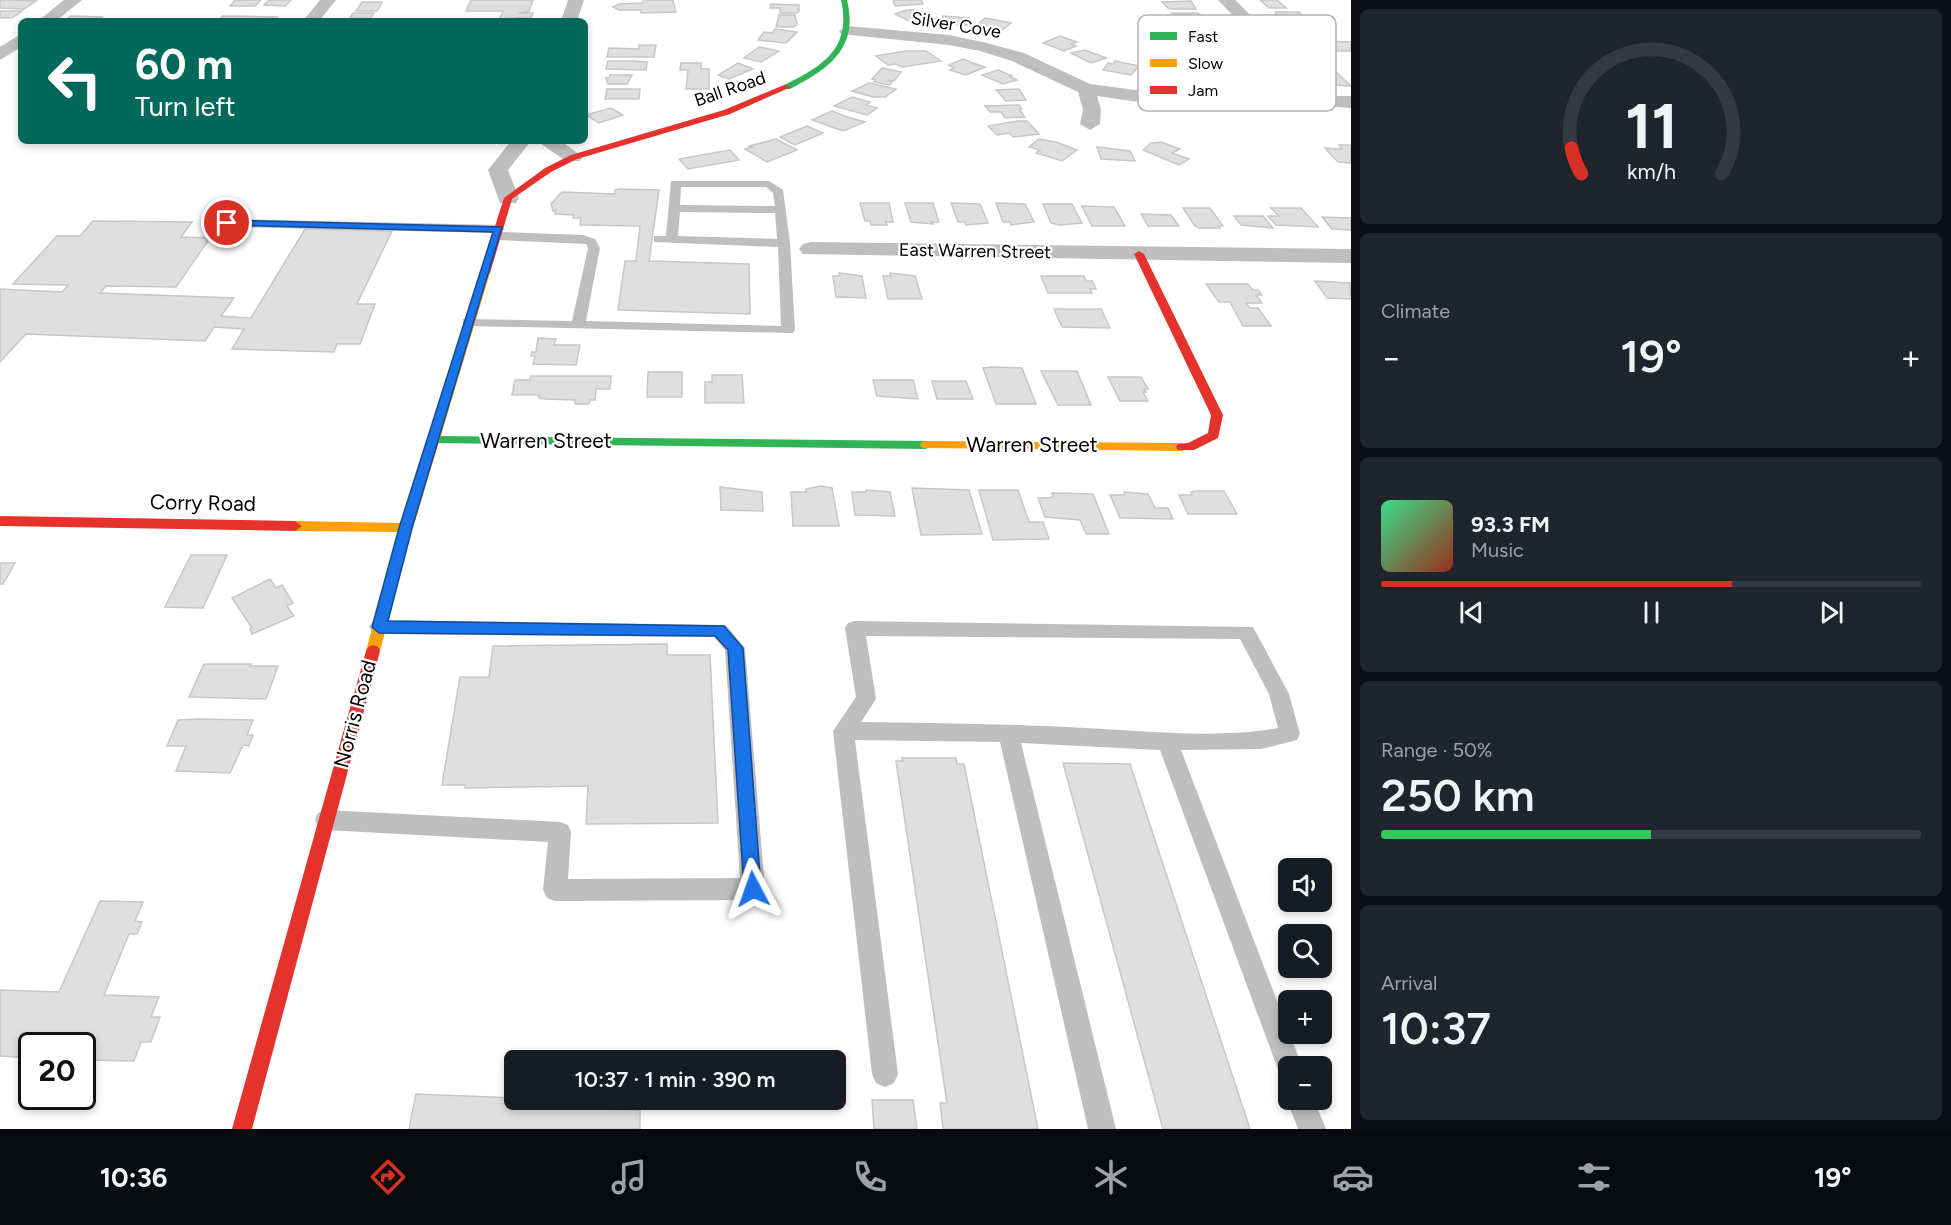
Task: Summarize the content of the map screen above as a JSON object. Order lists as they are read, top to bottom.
{
  "streets": {
    "main road": [
      "Ball Road",
      "Warren Street",
      "Corry Road",
      "Norris Road"
    ],
    "street": ["Silver Cove", "East Warren Street"]
  },
  "crossings": [
    ["Silver Cove", "Ball Road"],
    ["East Warren Street", "Warren Street"],
    ["Warren Street", "Norris Road"],
    ["Corry Road", "Norris Road"]
  ],
  "legend": ["Fast", "Slow", "Jam"],
  "page": {
    "turn": ["60 m", "Turn left"],
    "tile": [
      "Climate",
      ["Range · 50%", "250 km"],
      ["Arrival", "10:37"]
    ],
    "heat": ["−", "19°", "+"],
    "song": ["93.3 FM", "Music"],
    "map_buttons": ["+", "−"],
    "limit": "20",
    "trip": "10:37 · 1 min · 390 m",
    "tabs": ["10:36", "19°"],
    "gauge": ["11", "km/h"]
  }
}
